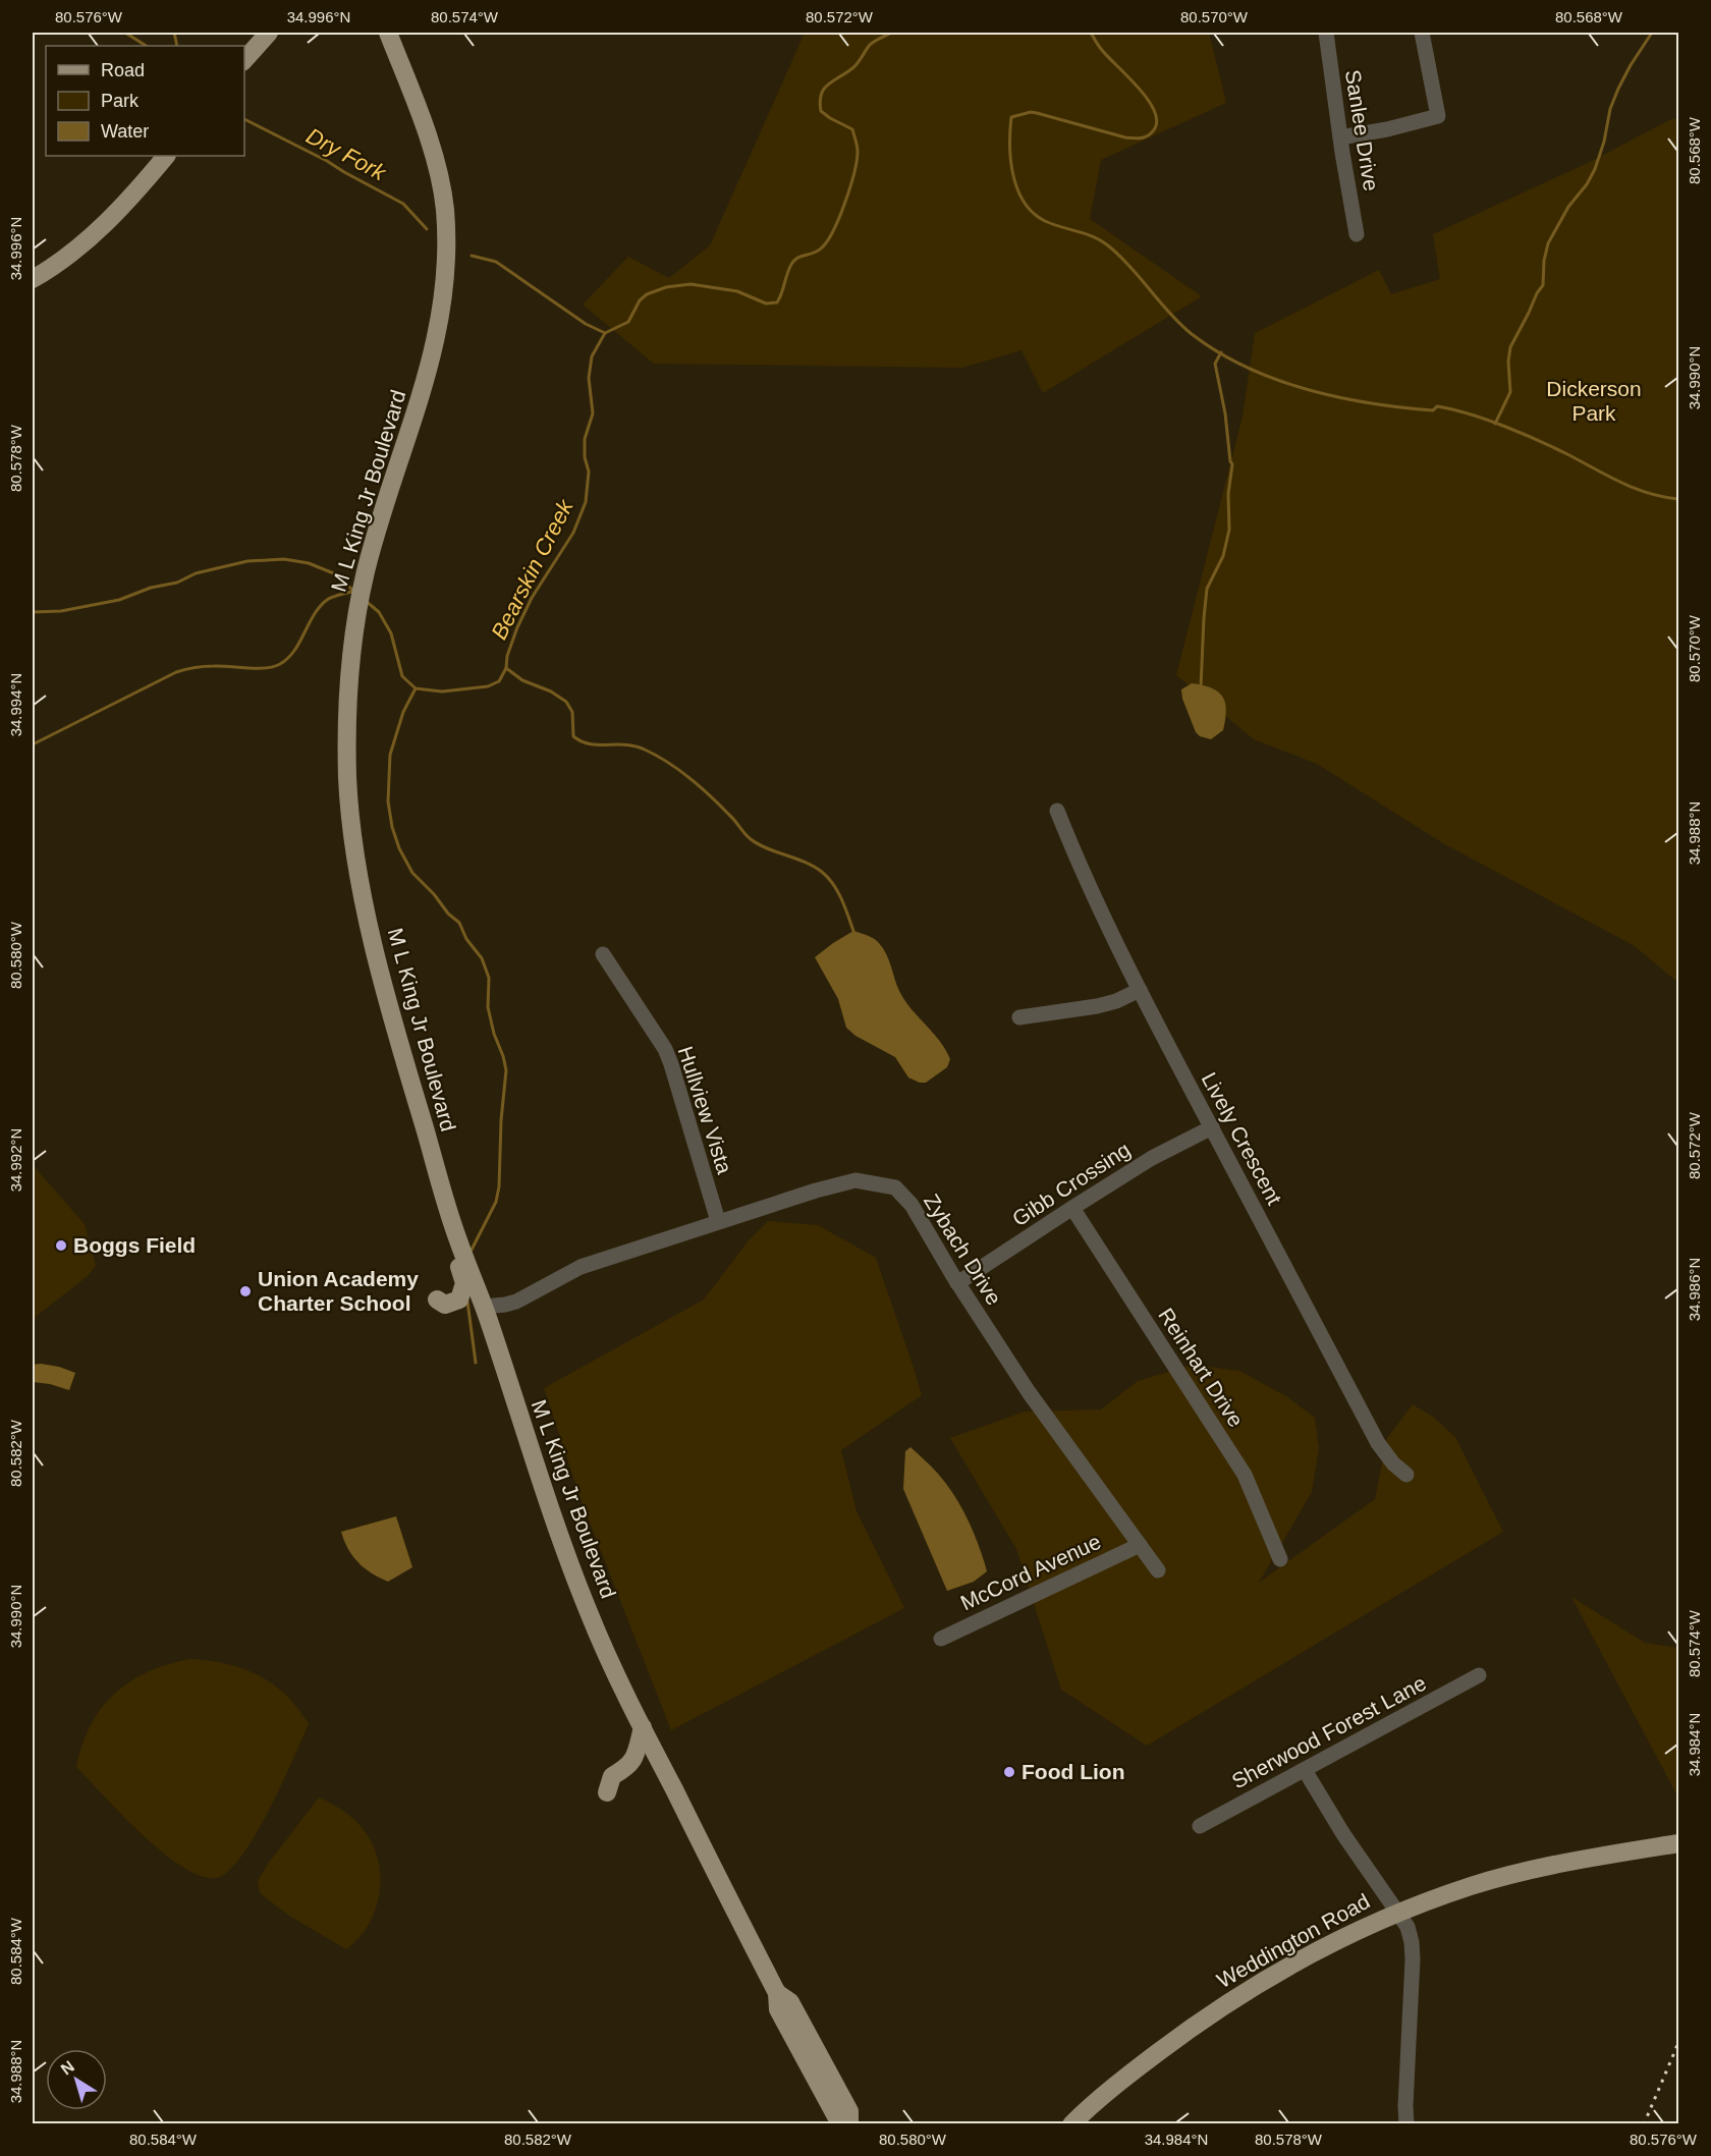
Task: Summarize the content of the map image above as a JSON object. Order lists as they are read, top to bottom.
{
  "streets": {
    "main road": ["M L King Jr Boulevard", "Weddington Road"],
    "street": [
      "Sanlee Drive",
      "Hullview Vista",
      "Lively Crescent",
      "Gibb Crossing",
      "Zybach Drive",
      "Reinhart Drive",
      "McCord Avenue",
      "Sherwood Forest Lane"
    ]
  },
  "crossings": [
    ["M L King Jr Boulevard", "Zybach Drive"],
    ["Hullview Vista", "Zybach Drive"],
    ["Lively Crescent", "Gibb Crossing"],
    ["Gibb Crossing", "Zybach Drive"],
    ["Gibb Crossing", "Reinhart Drive"],
    ["Zybach Drive", "McCord Avenue"]
  ],
  "water": ["Dry Fork", "Bearskin Creek"],
  "parks": ["Dickerson Park"],
  "places": ["Boggs Field", "Union Academy Charter School", "Food Lion"],
  "legend": ["Road", "Park", "Water"],
  "north": "top left",
  "coordinates": [
    "80.576°W",
    "34.996°N",
    "80.574°W",
    "80.572°W",
    "80.570°W",
    "80.568°W",
    "34.990°N",
    "80.578°W",
    "34.994°N",
    "34.988°N",
    "80.580°W",
    "34.992°N",
    "34.986°N",
    "80.582°W",
    "34.984°N",
    "80.584°W"
  ]
}
